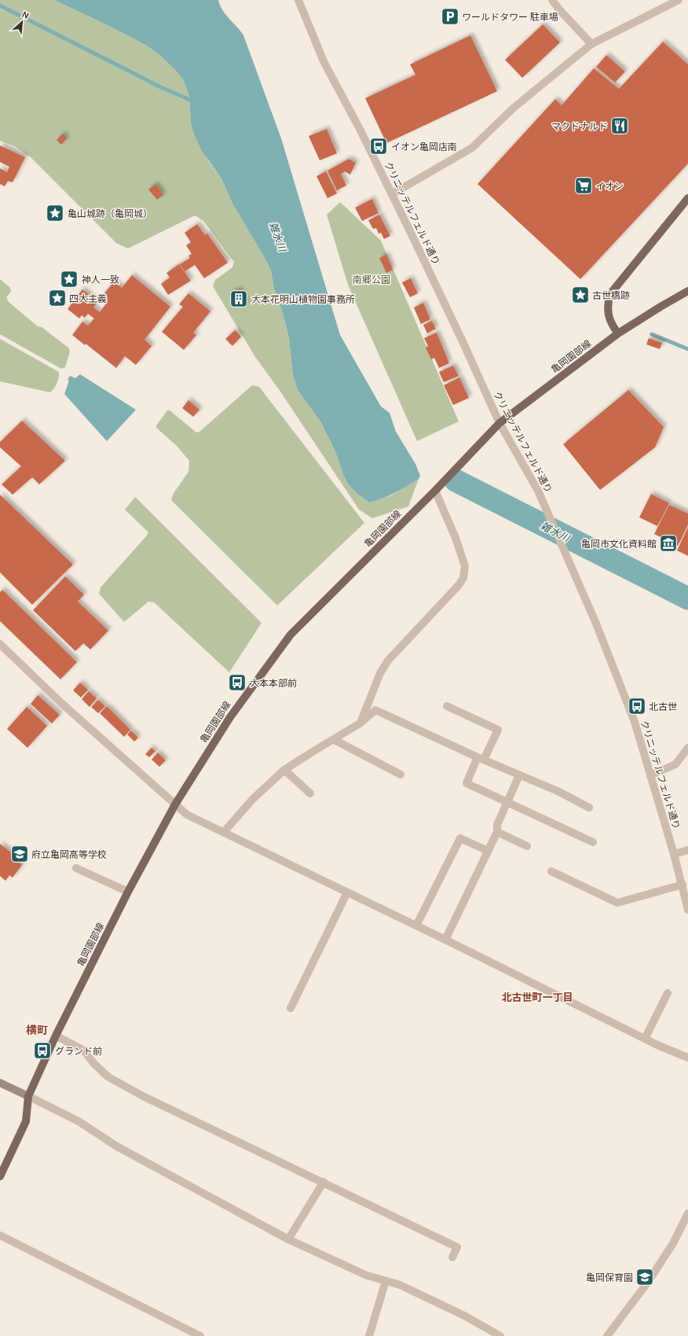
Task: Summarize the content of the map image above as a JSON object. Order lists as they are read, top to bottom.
{
  "streets": {
    "main road": ["亀岡園部線"],
    "street": ["クリニッテルフェルド通り"]
  },
  "crossings": [
    ["クリニッテルフェルド通り", "亀岡園部線"]
  ],
  "districts": ["北古世町一丁目", "横町"],
  "water": ["雑水川"],
  "parks": ["南郷公園"],
  "places": {
    "parking": ["ワールドタワー 駐車場"],
    "restaurant": ["マクドナルド"],
    "bus stop": [
      "イオン亀岡店南",
      "大本本部前",
      "北古世",
      "グランド前"
    ],
    "supermarket": ["イオン"],
    "place": [
      "亀山城跡（亀岡城）",
      "神人一致",
      "古世橋跡",
      "四大主義"
    ],
    "building": ["大本花明山植物園事務所"],
    "museum": ["亀岡市文化資料館"],
    "school or university": ["府立亀岡高等学校", "亀岡保育園"]
  },
  "north": "top right"
}
